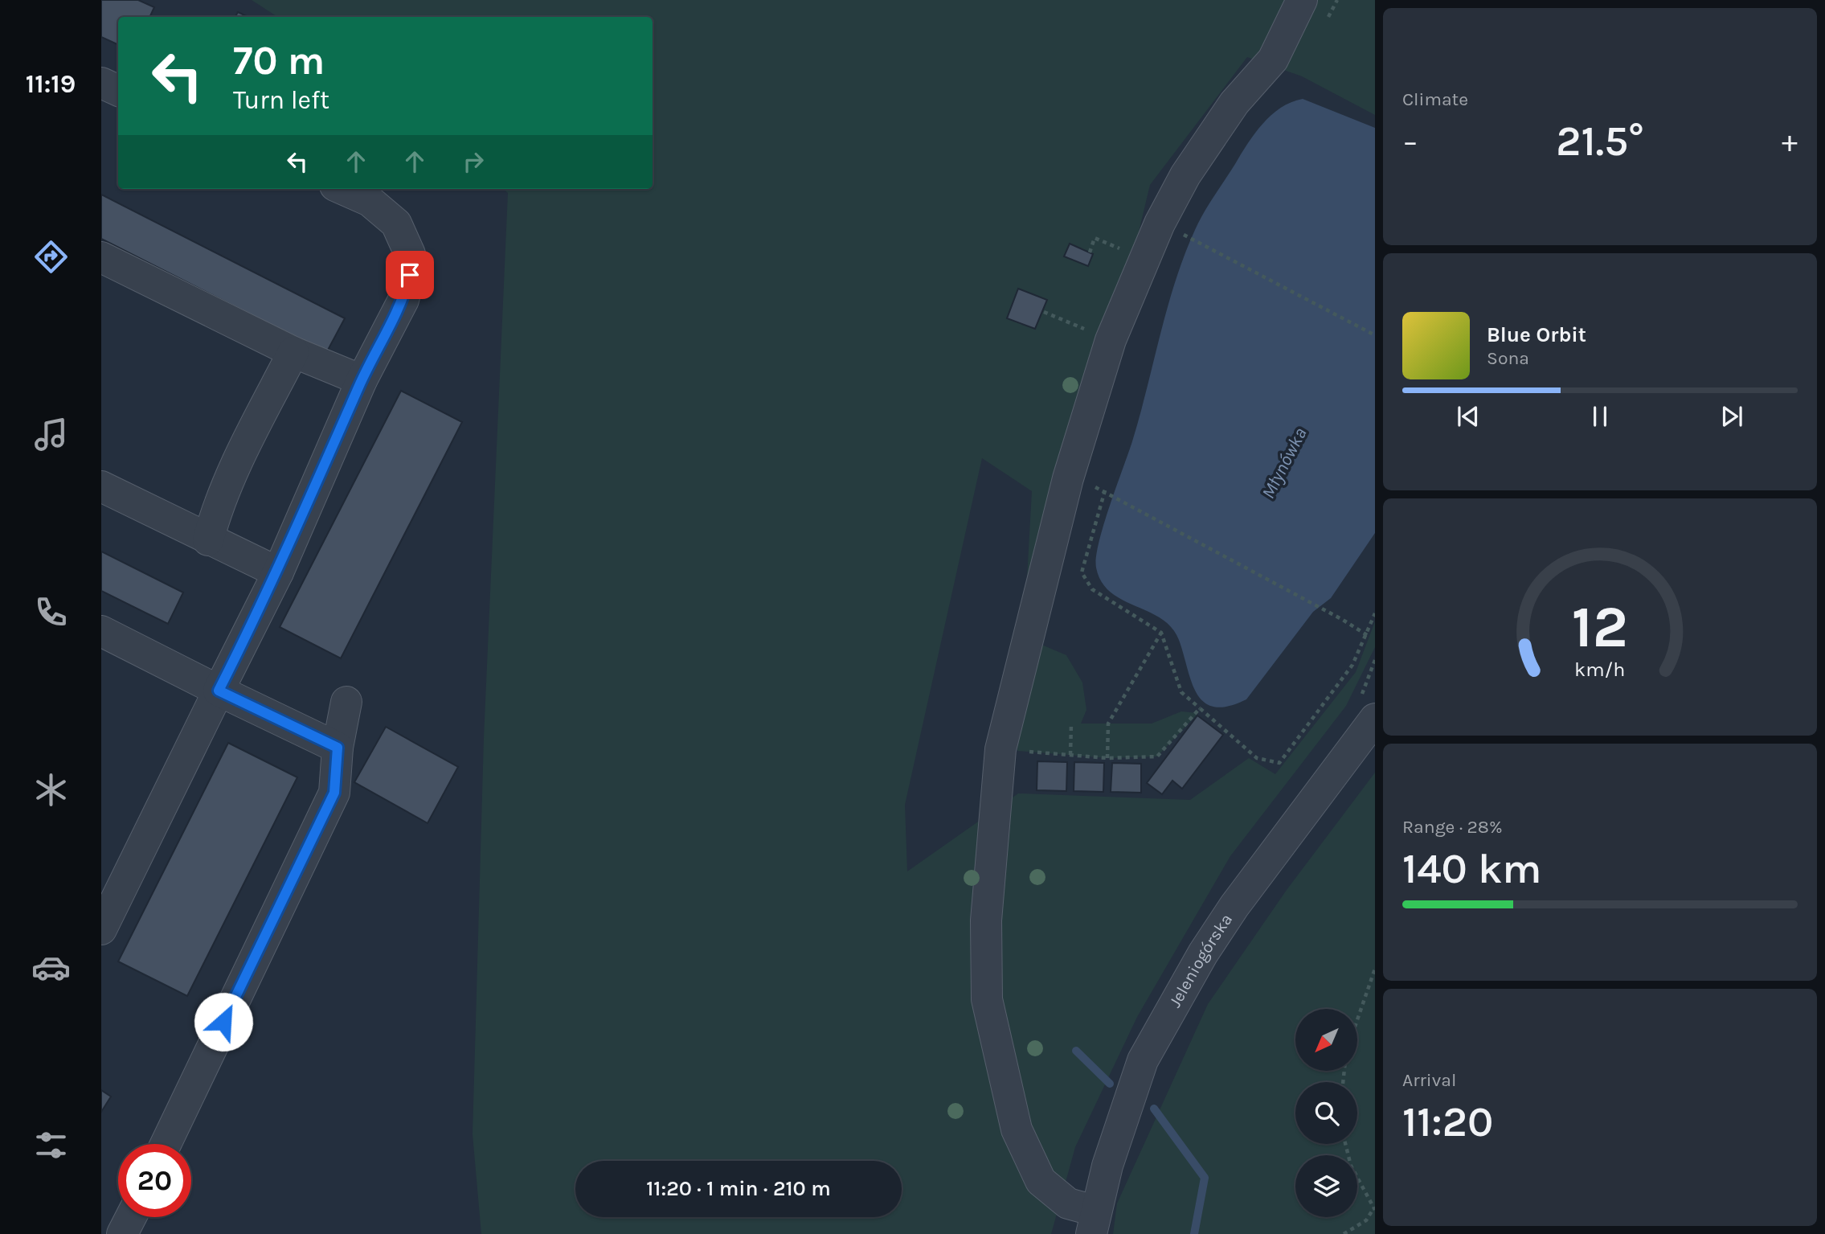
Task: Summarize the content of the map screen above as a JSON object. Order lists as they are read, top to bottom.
{
  "streets": {
    "street": ["Jeleniogórska"]
  },
  "water": ["Młynówka"],
  "north": "bottom left",
  "page": {
    "tabs": "11:19",
    "tile": [
      "Climate",
      ["Range · 28%", "140 km"],
      ["Arrival", "11:20"]
    ],
    "turn": ["70 m", "Turn left"],
    "heat": ["−", "21.5°", "+"],
    "song": ["Blue Orbit", "Sona"],
    "limit": "20",
    "trip": "11:20 · 1 min · 210 m",
    "gauge": ["12", "km/h"]
  }
}
